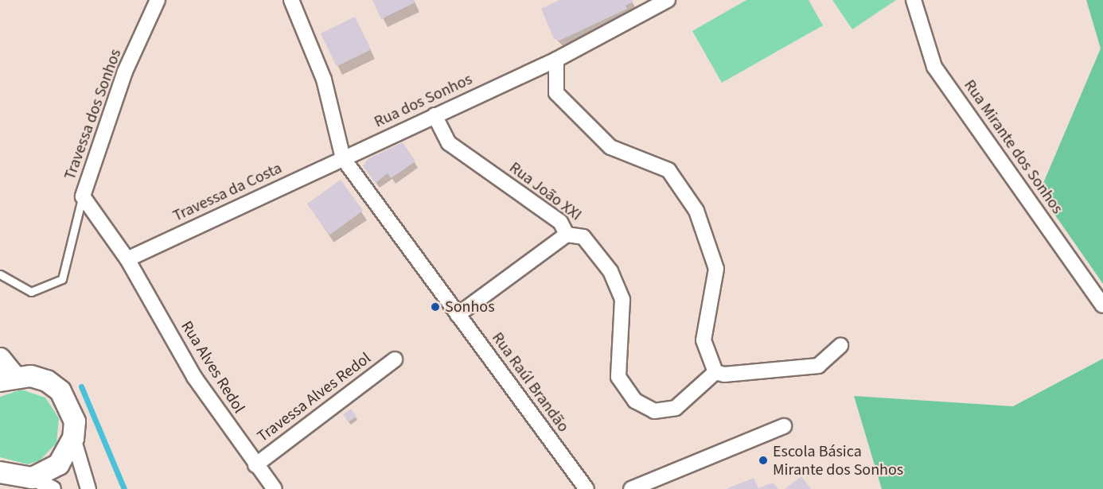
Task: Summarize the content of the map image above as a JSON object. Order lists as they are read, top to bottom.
{
  "streets": {
    "street": [
      "Rua dos Sonhos",
      "Travessa dos Sonhos",
      "Rua Mirante dos Sonhos",
      "Rua João XXI",
      "Travessa da Costa",
      "Rua Alves Redol",
      "Rua Raúl Brandão",
      "Travessa Alves Redol"
    ]
  },
  "crossings": [
    ["Rua dos Sonhos", "Rua João XXI"],
    ["Rua dos Sonhos", "Travessa da Costa"],
    ["Rua dos Sonhos", "Rua Raúl Brandão"],
    ["Travessa dos Sonhos", "Travessa da Costa"],
    ["Travessa dos Sonhos", "Rua Alves Redol"],
    ["Travessa da Costa", "Rua Alves Redol"],
    ["Travessa da Costa", "Rua Raúl Brandão"],
    ["Rua Alves Redol", "Travessa Alves Redol"]
  ],
  "places": ["Sonhos", "Escola Básica Mirante dos Sonhos"]
}
